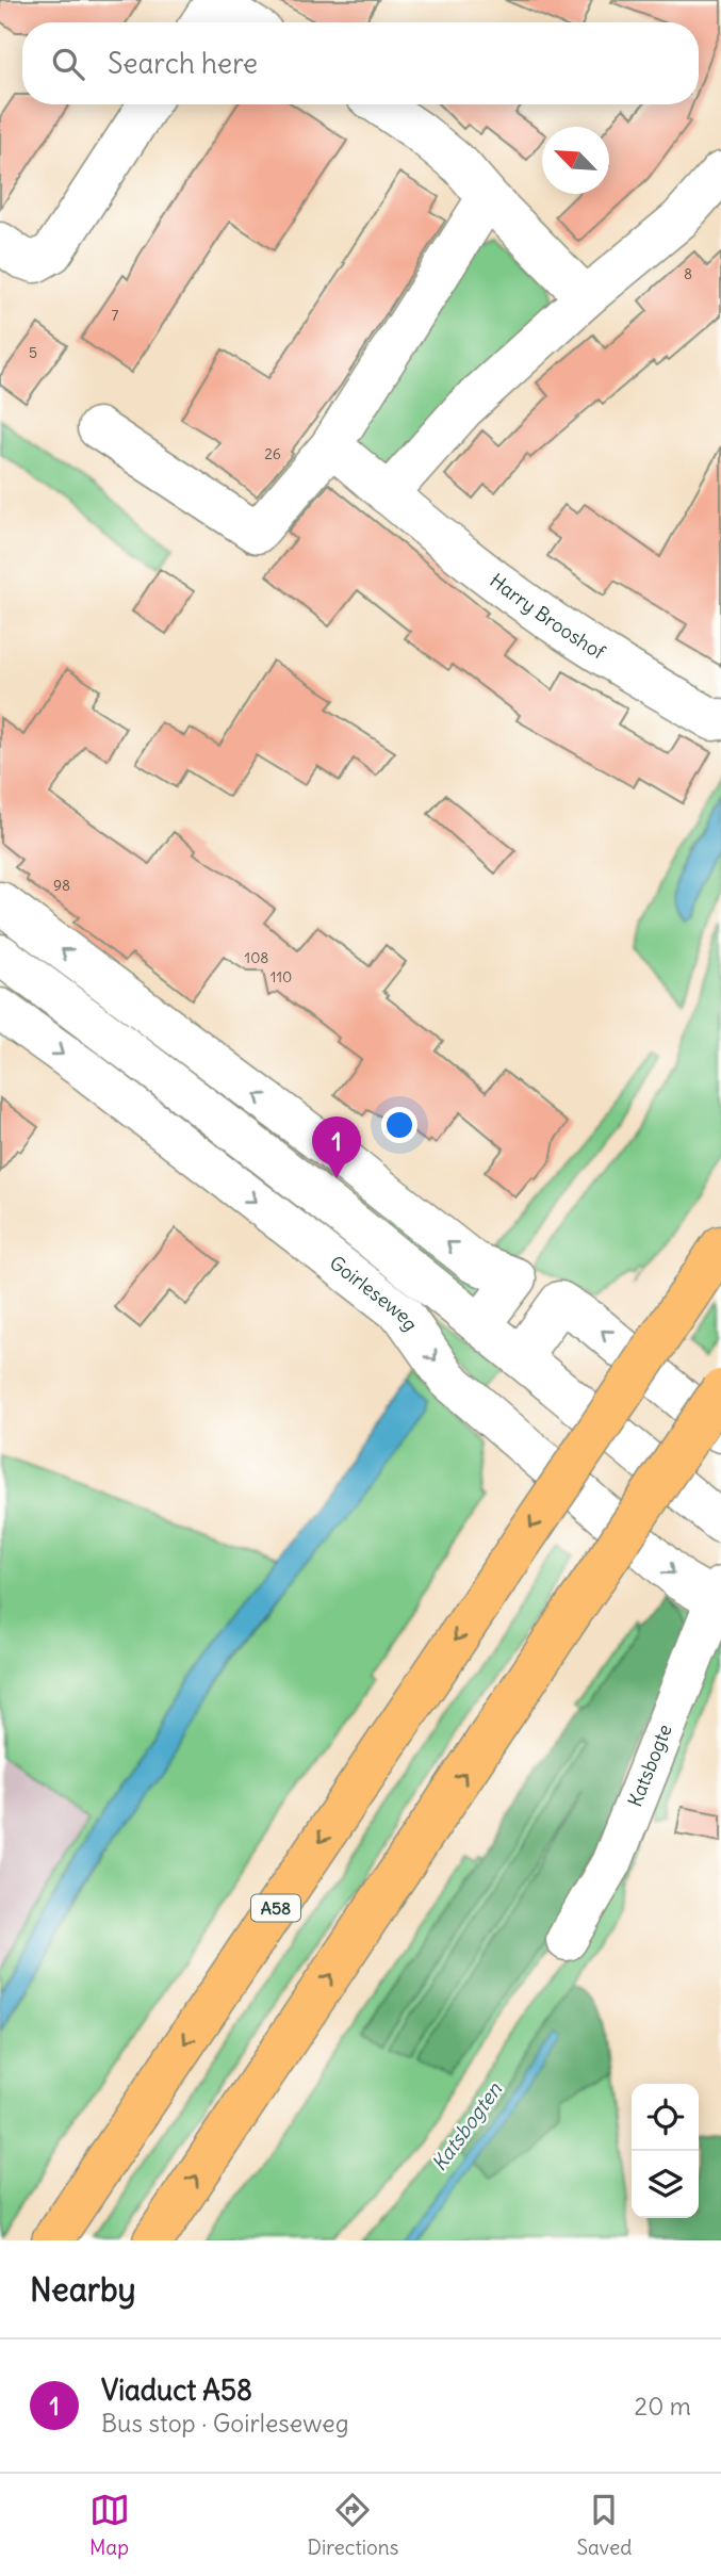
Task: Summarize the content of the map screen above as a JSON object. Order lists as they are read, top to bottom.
{
  "streets": {
    "highway": ["A58"],
    "street": ["Harry Brooshof", "Goirleseweg", "Katsbogte"]
  },
  "crossings": [
    ["Goirleseweg", "Katsbogte"]
  ],
  "water": ["Katsbogten"],
  "house_numbers": [
    "8",
    "7",
    "5",
    "26",
    "98",
    "108",
    "110"
  ],
  "north": "top left",
  "page": {
    "search": "Search here",
    "pins": "1",
    "heading": "Nearby",
    "list": [
      {
        "mark": "1",
        "name": "Viaduct A58",
        "note": "Bus stop · Goirleseweg",
        "value": "20 m"
      }
    ],
    "nav": ["Map", "Directions", "Saved"]
  }
}
